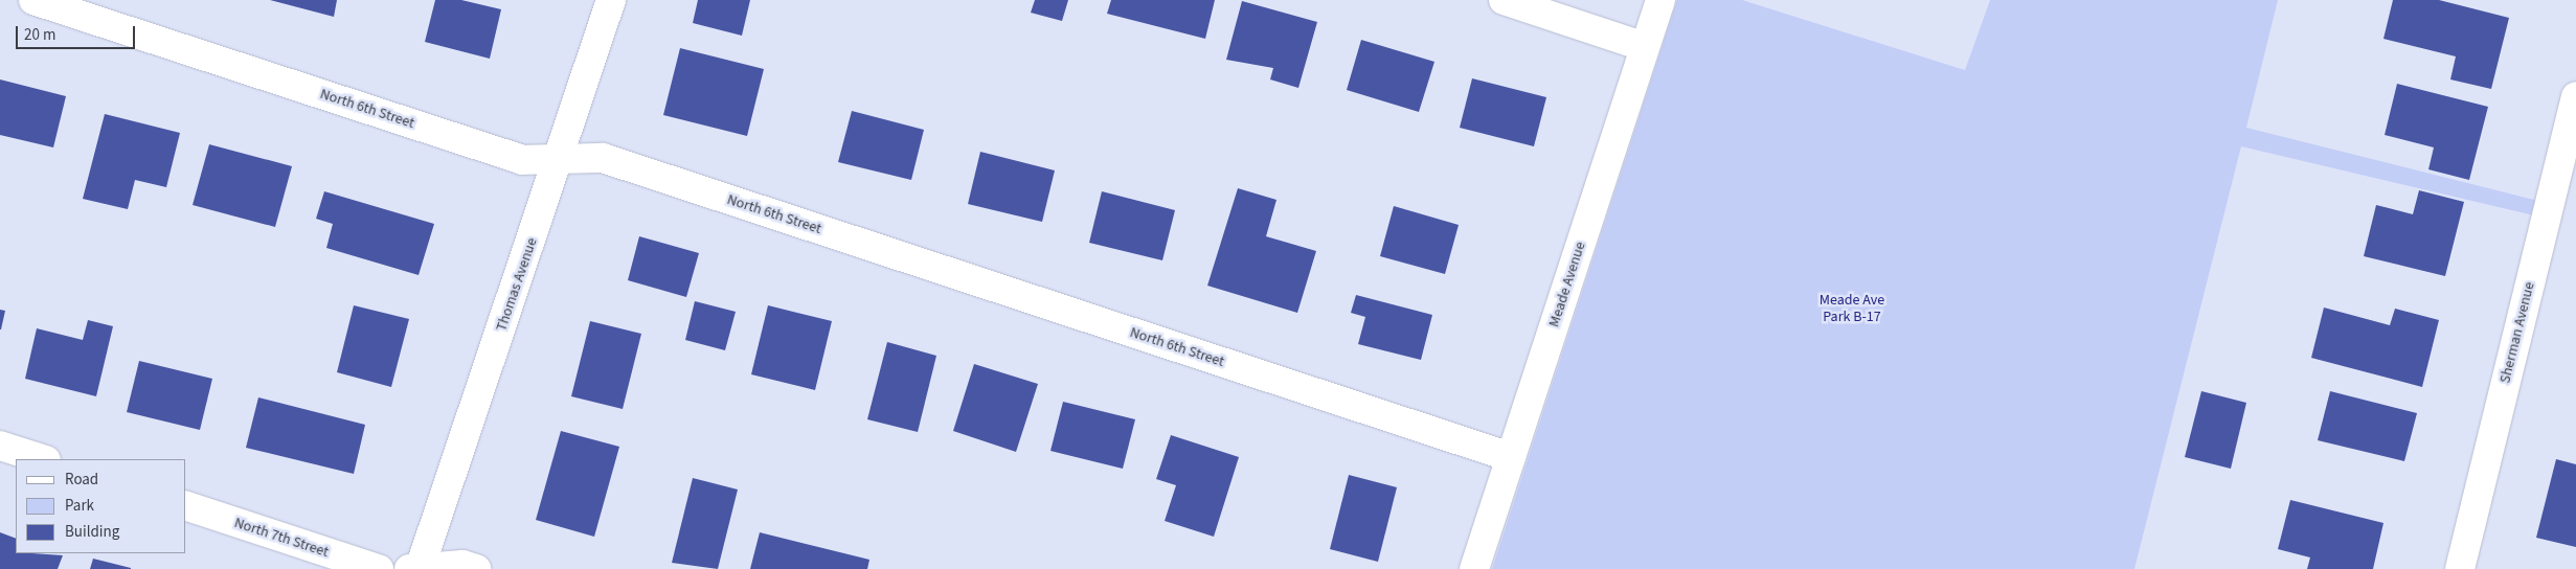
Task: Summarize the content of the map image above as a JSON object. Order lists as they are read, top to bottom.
{
  "streets": {
    "street": [
      "North 6th Street",
      "Thomas Avenue",
      "Meade Avenue",
      "Sherman Avenue",
      "North 7th Street"
    ]
  },
  "crossings": [
    ["North 6th Street", "Thomas Avenue"],
    ["North 6th Street", "Meade Avenue"]
  ],
  "parks": ["Meade Ave Park B-17"],
  "legend": ["Road", "Park", "Building"],
  "scale_bar": "20 m"
}
